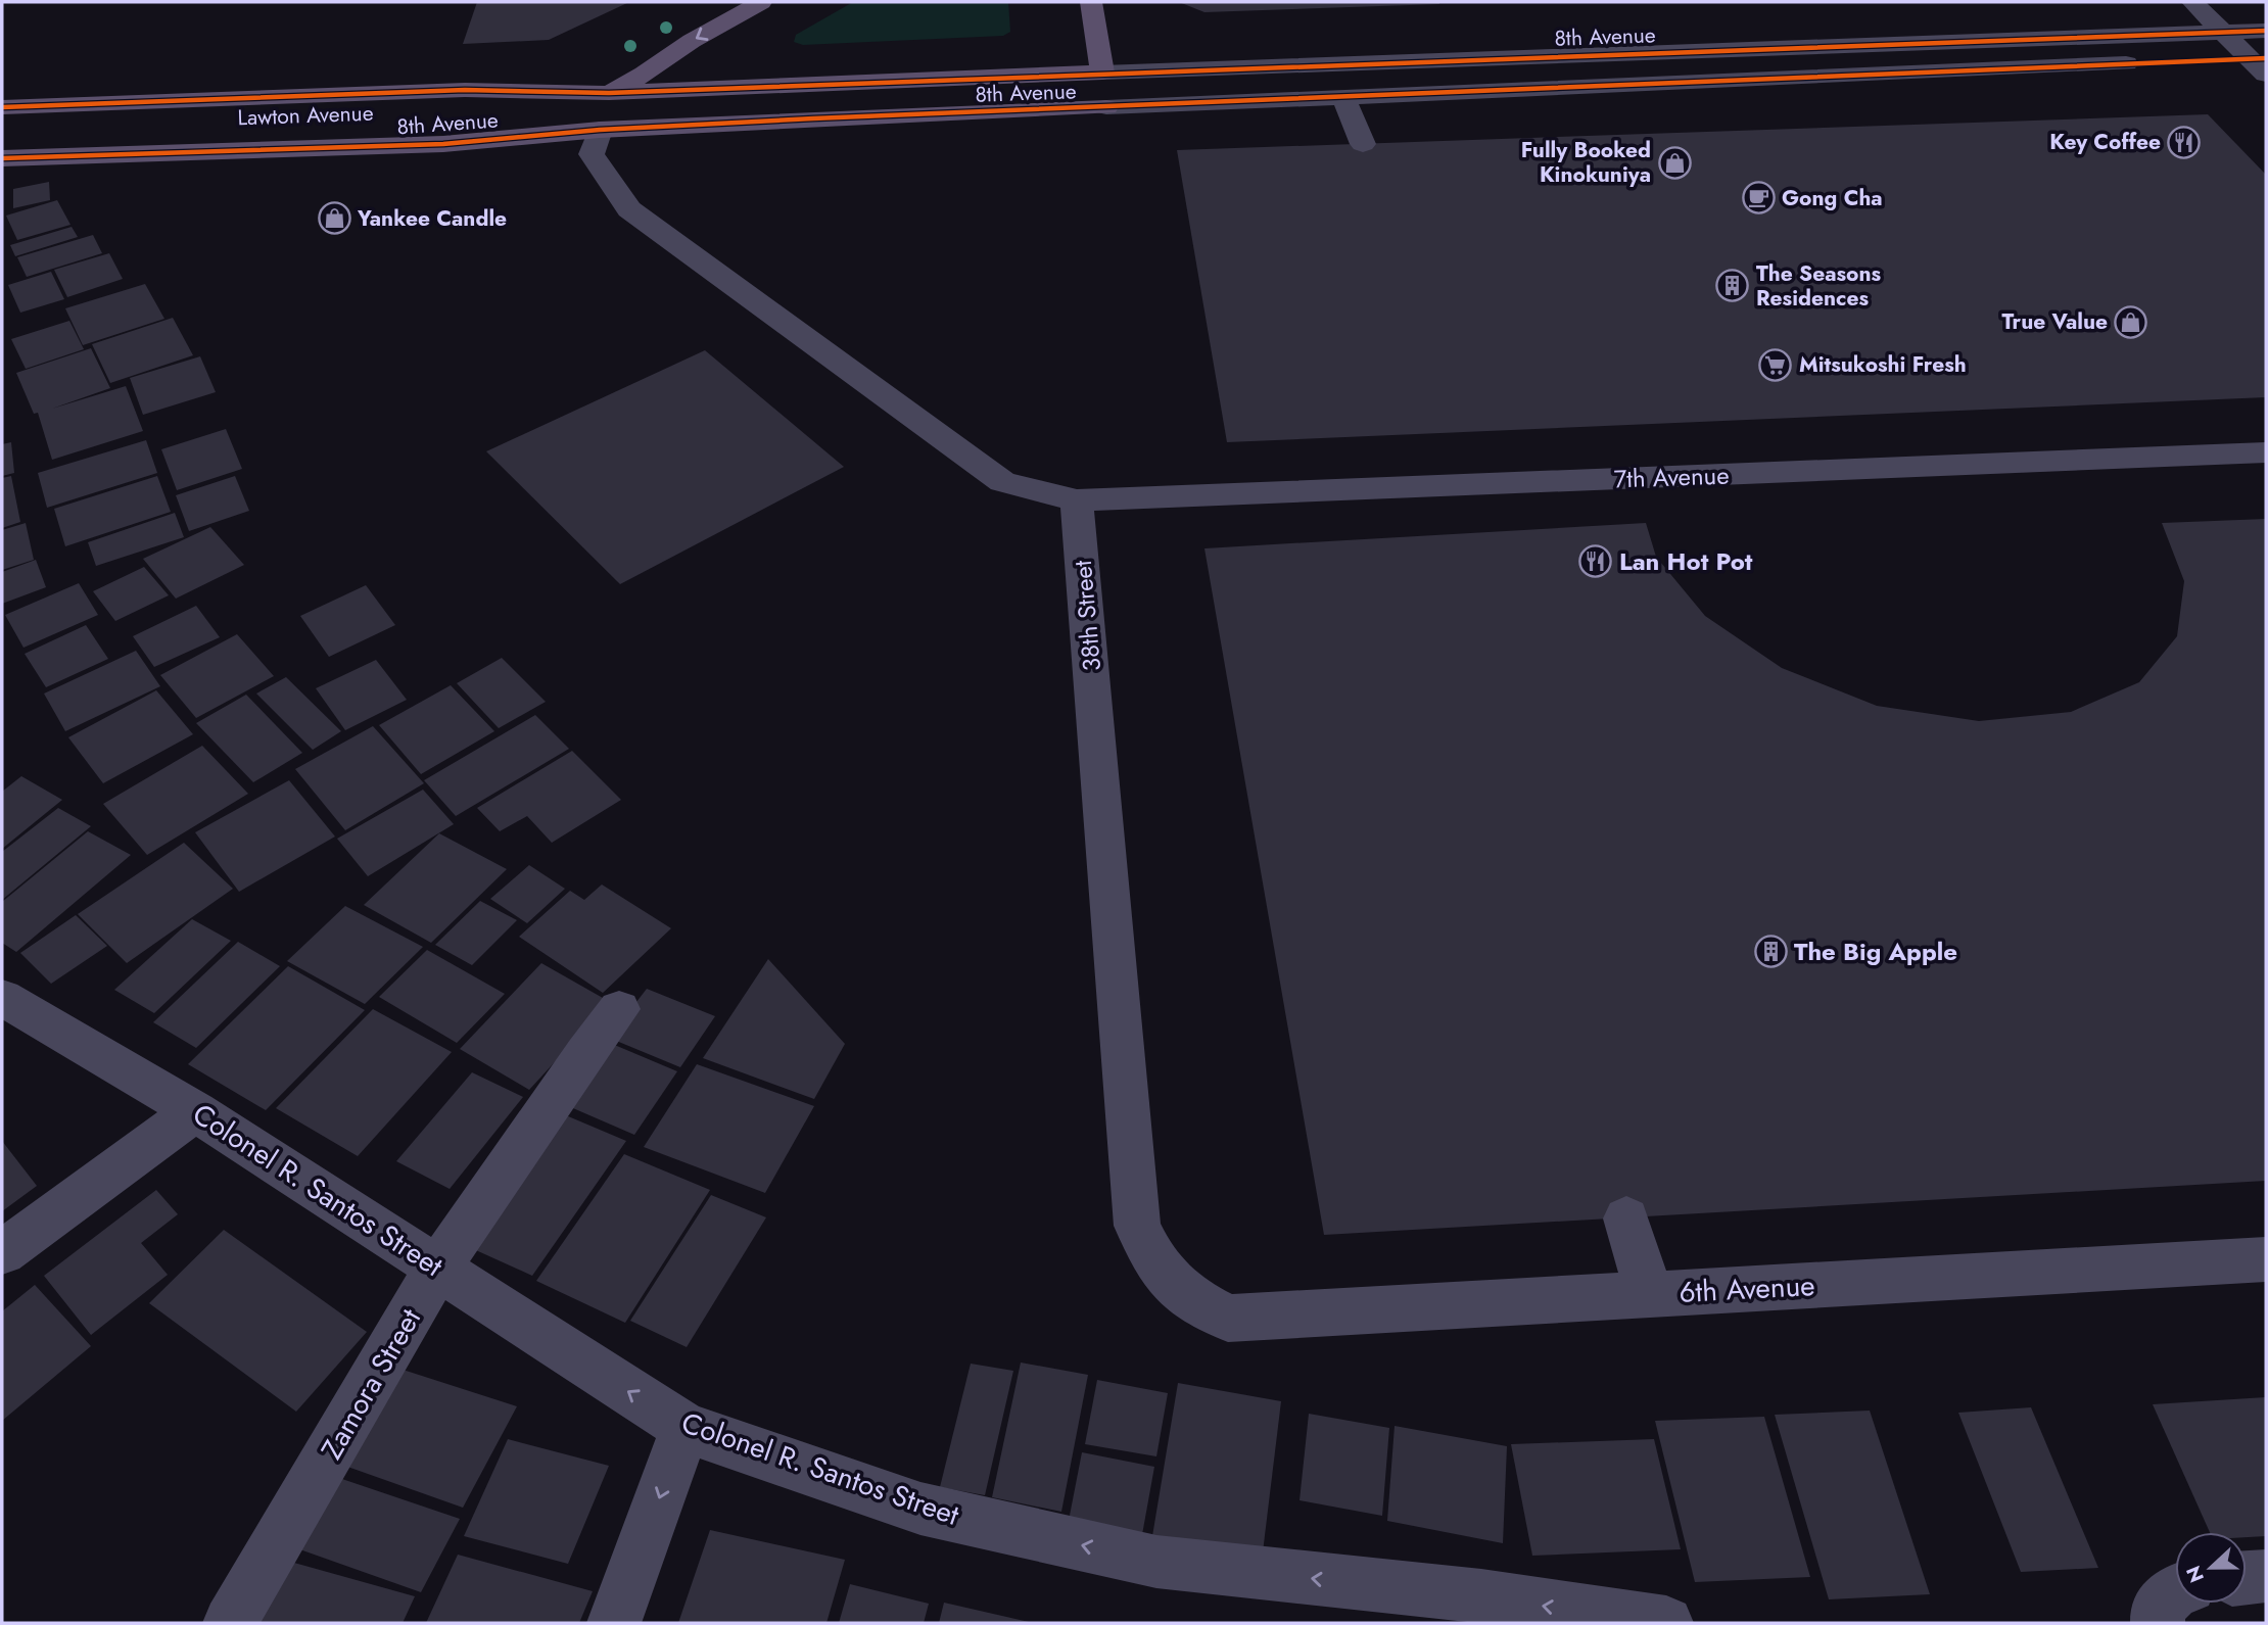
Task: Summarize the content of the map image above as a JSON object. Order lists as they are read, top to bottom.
{
  "streets": {
    "main road": ["8th Avenue", "Lawton Avenue"],
    "street": [
      "7th Avenue",
      "38th Street",
      "Colonel R. Santos Street",
      "6th Avenue",
      "Zamora Street"
    ]
  },
  "crossings": [
    ["8th Avenue", "Lawton Avenue"],
    ["7th Avenue", "38th Street"],
    ["38th Street", "6th Avenue"],
    ["Colonel R. Santos Street", "Zamora Street"]
  ],
  "one_way": ["Colonel R. Santos Street"],
  "places": {
    "restaurant": ["Key Coffee", "Lan Hot Pot"],
    "shop": ["Fully Booked Kinokuniya", "Yankee Candle", "True Value"],
    "cafe": ["Gong Cha"],
    "building": ["The Seasons Residences", "The Big Apple"],
    "supermarket": ["Mitsukoshi Fresh"]
  },
  "north": "left"
}
